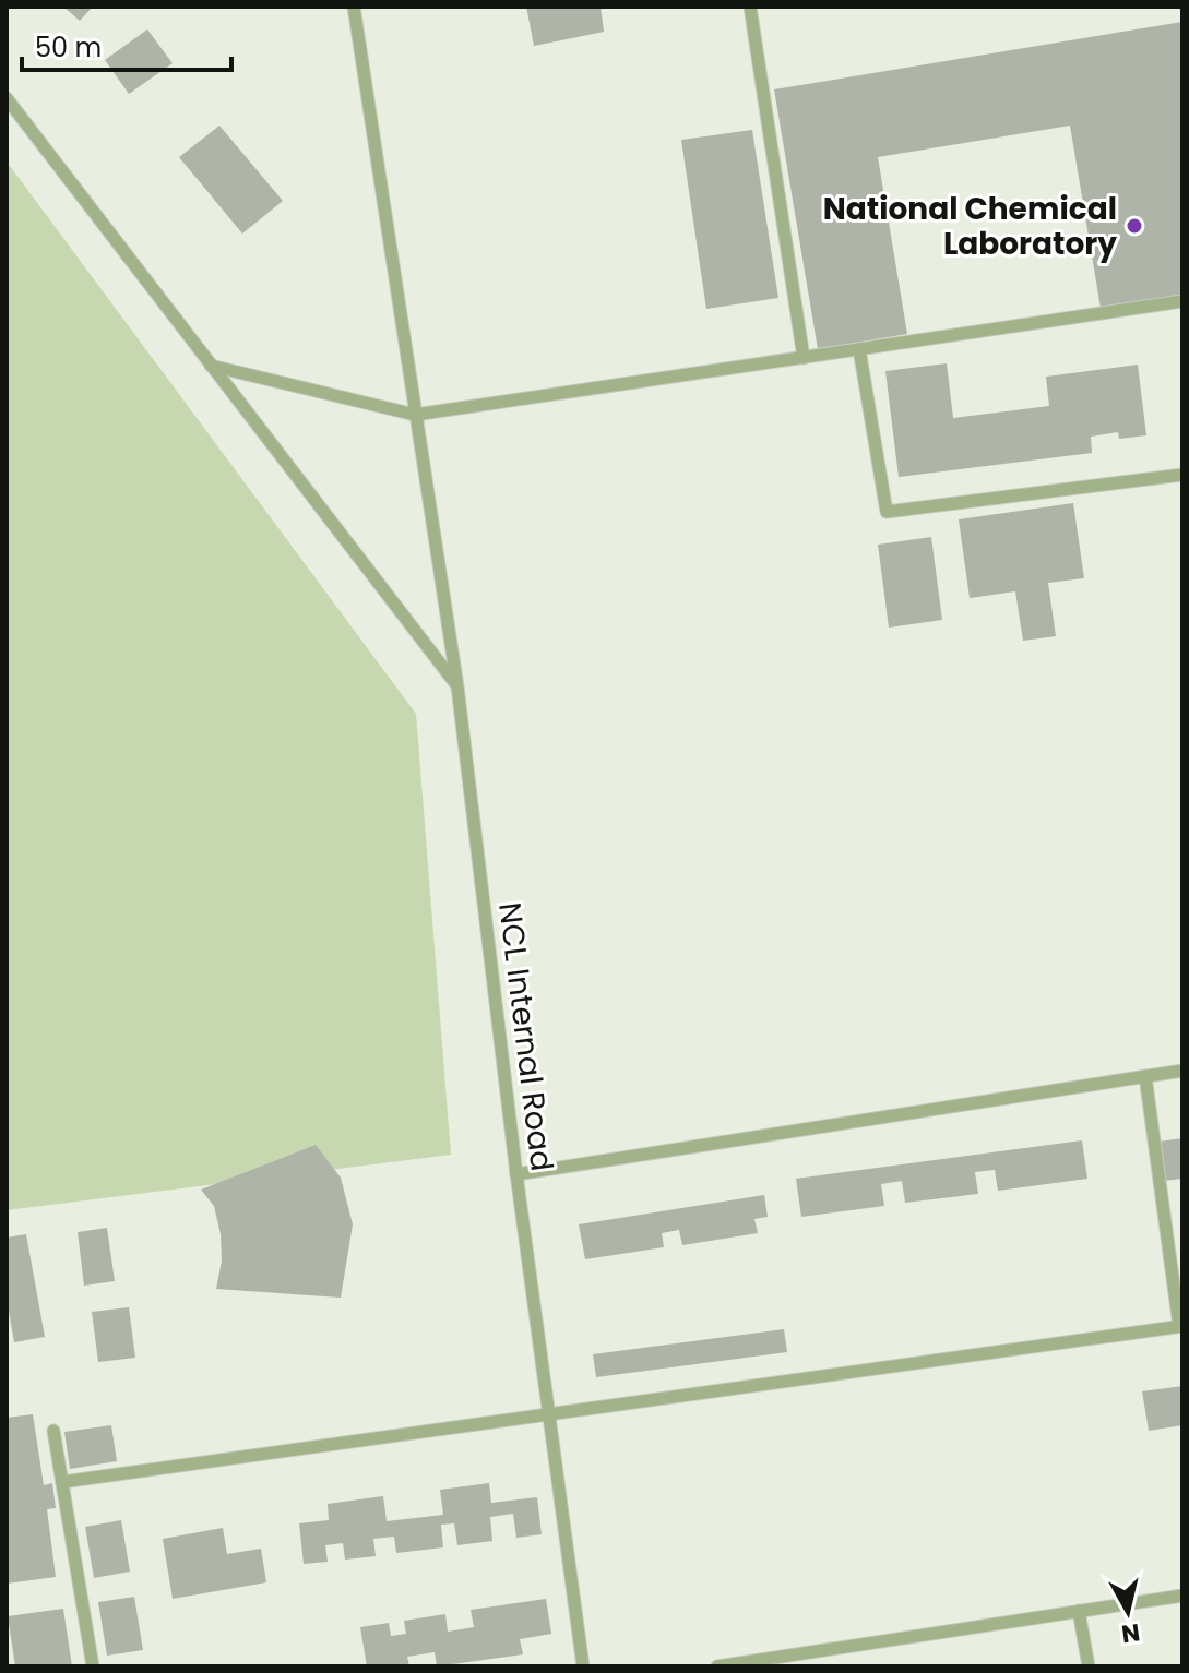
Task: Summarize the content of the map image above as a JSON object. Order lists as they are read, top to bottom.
{
  "streets": {
    "lane": ["NCL Internal Road"]
  },
  "places": ["National Chemical Laboratory"],
  "scale_bar": "50 m",
  "north": "bottom"
}
